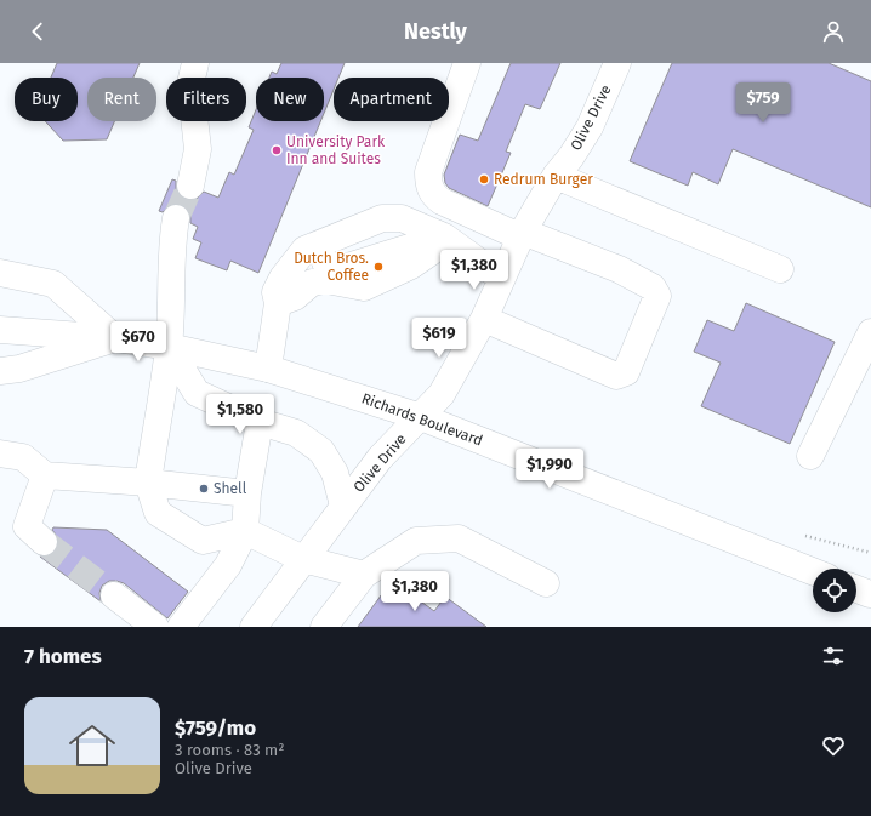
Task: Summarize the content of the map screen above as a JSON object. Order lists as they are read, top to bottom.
{
  "streets": {
    "main road": ["Olive Drive", "Richards Boulevard"]
  },
  "crossings": [
    ["Olive Drive", "Richards Boulevard"]
  ],
  "places": [
    "University Park Inn and Suites",
    "Redrum Burger",
    "Dutch Bros. Coffee",
    "Shell"
  ],
  "page": {
    "header": "Nestly",
    "chip": [
      "Buy",
      "Rent",
      "Filters",
      "New",
      "Apartment"
    ],
    "price": [
      "$759",
      "$1,380",
      "$619",
      "$670",
      "$1,580",
      "$1,990",
      "$1,380"
    ],
    "heading": "7 homes",
    "list": [
      {
        "name": "$759/mo",
        "note": "3 rooms · 83 m² · Olive Drive"
      }
    ]
  }
}
